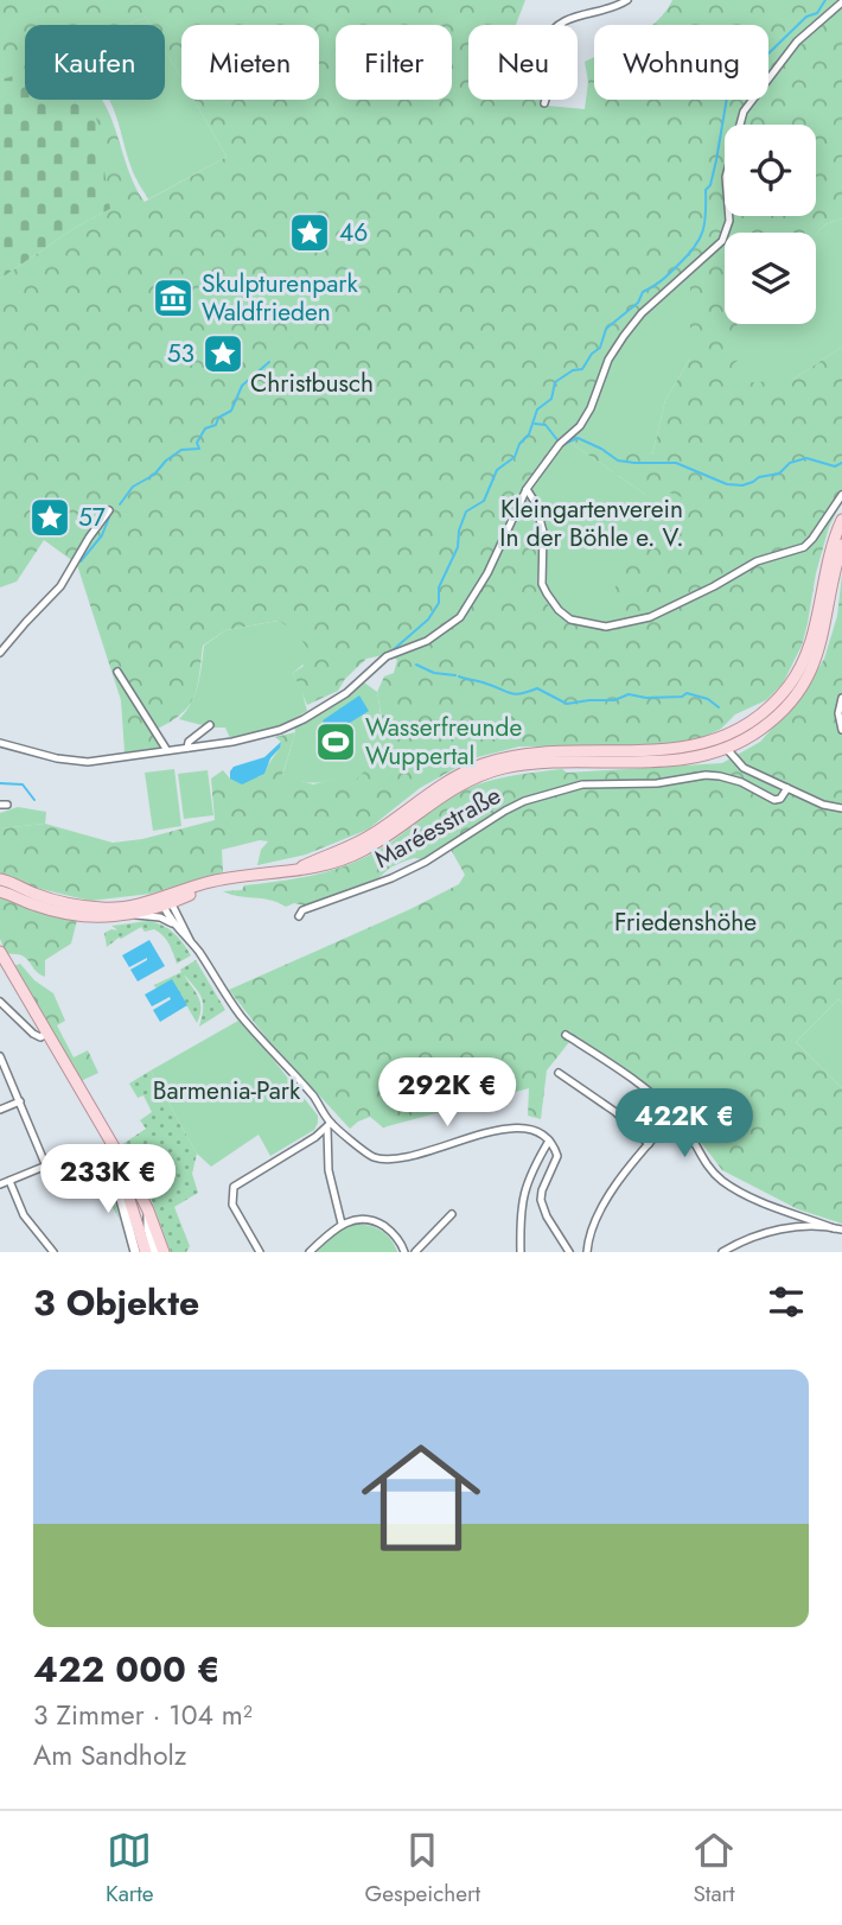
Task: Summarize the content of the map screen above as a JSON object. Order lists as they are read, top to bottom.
{
  "streets": {
    "street": ["Maréesstraße"]
  },
  "parks": [
    "Christbusch",
    "Kleingartenverein In der Böhle e. V.",
    "Friedenshöhe",
    "Barmenia-Park"
  ],
  "places": {
    "place": ["46", "53", "57"],
    "museum": ["Skulpturenpark Waldfrieden"],
    "sports": ["Wasserfreunde Wuppertal"]
  },
  "page": {
    "chip": [
      "Kaufen",
      "Mieten",
      "Filter",
      "Neu",
      "Wohnung"
    ],
    "price": ["292K €", "422K €", "233K €"],
    "heading": "3 Objekte",
    "list": [
      {
        "name": "422 000 €",
        "note": "3 Zimmer · 104 m² · Am Sandholz"
      }
    ],
    "tabs": ["Karte", "Gespeichert", "Start"]
  }
}
